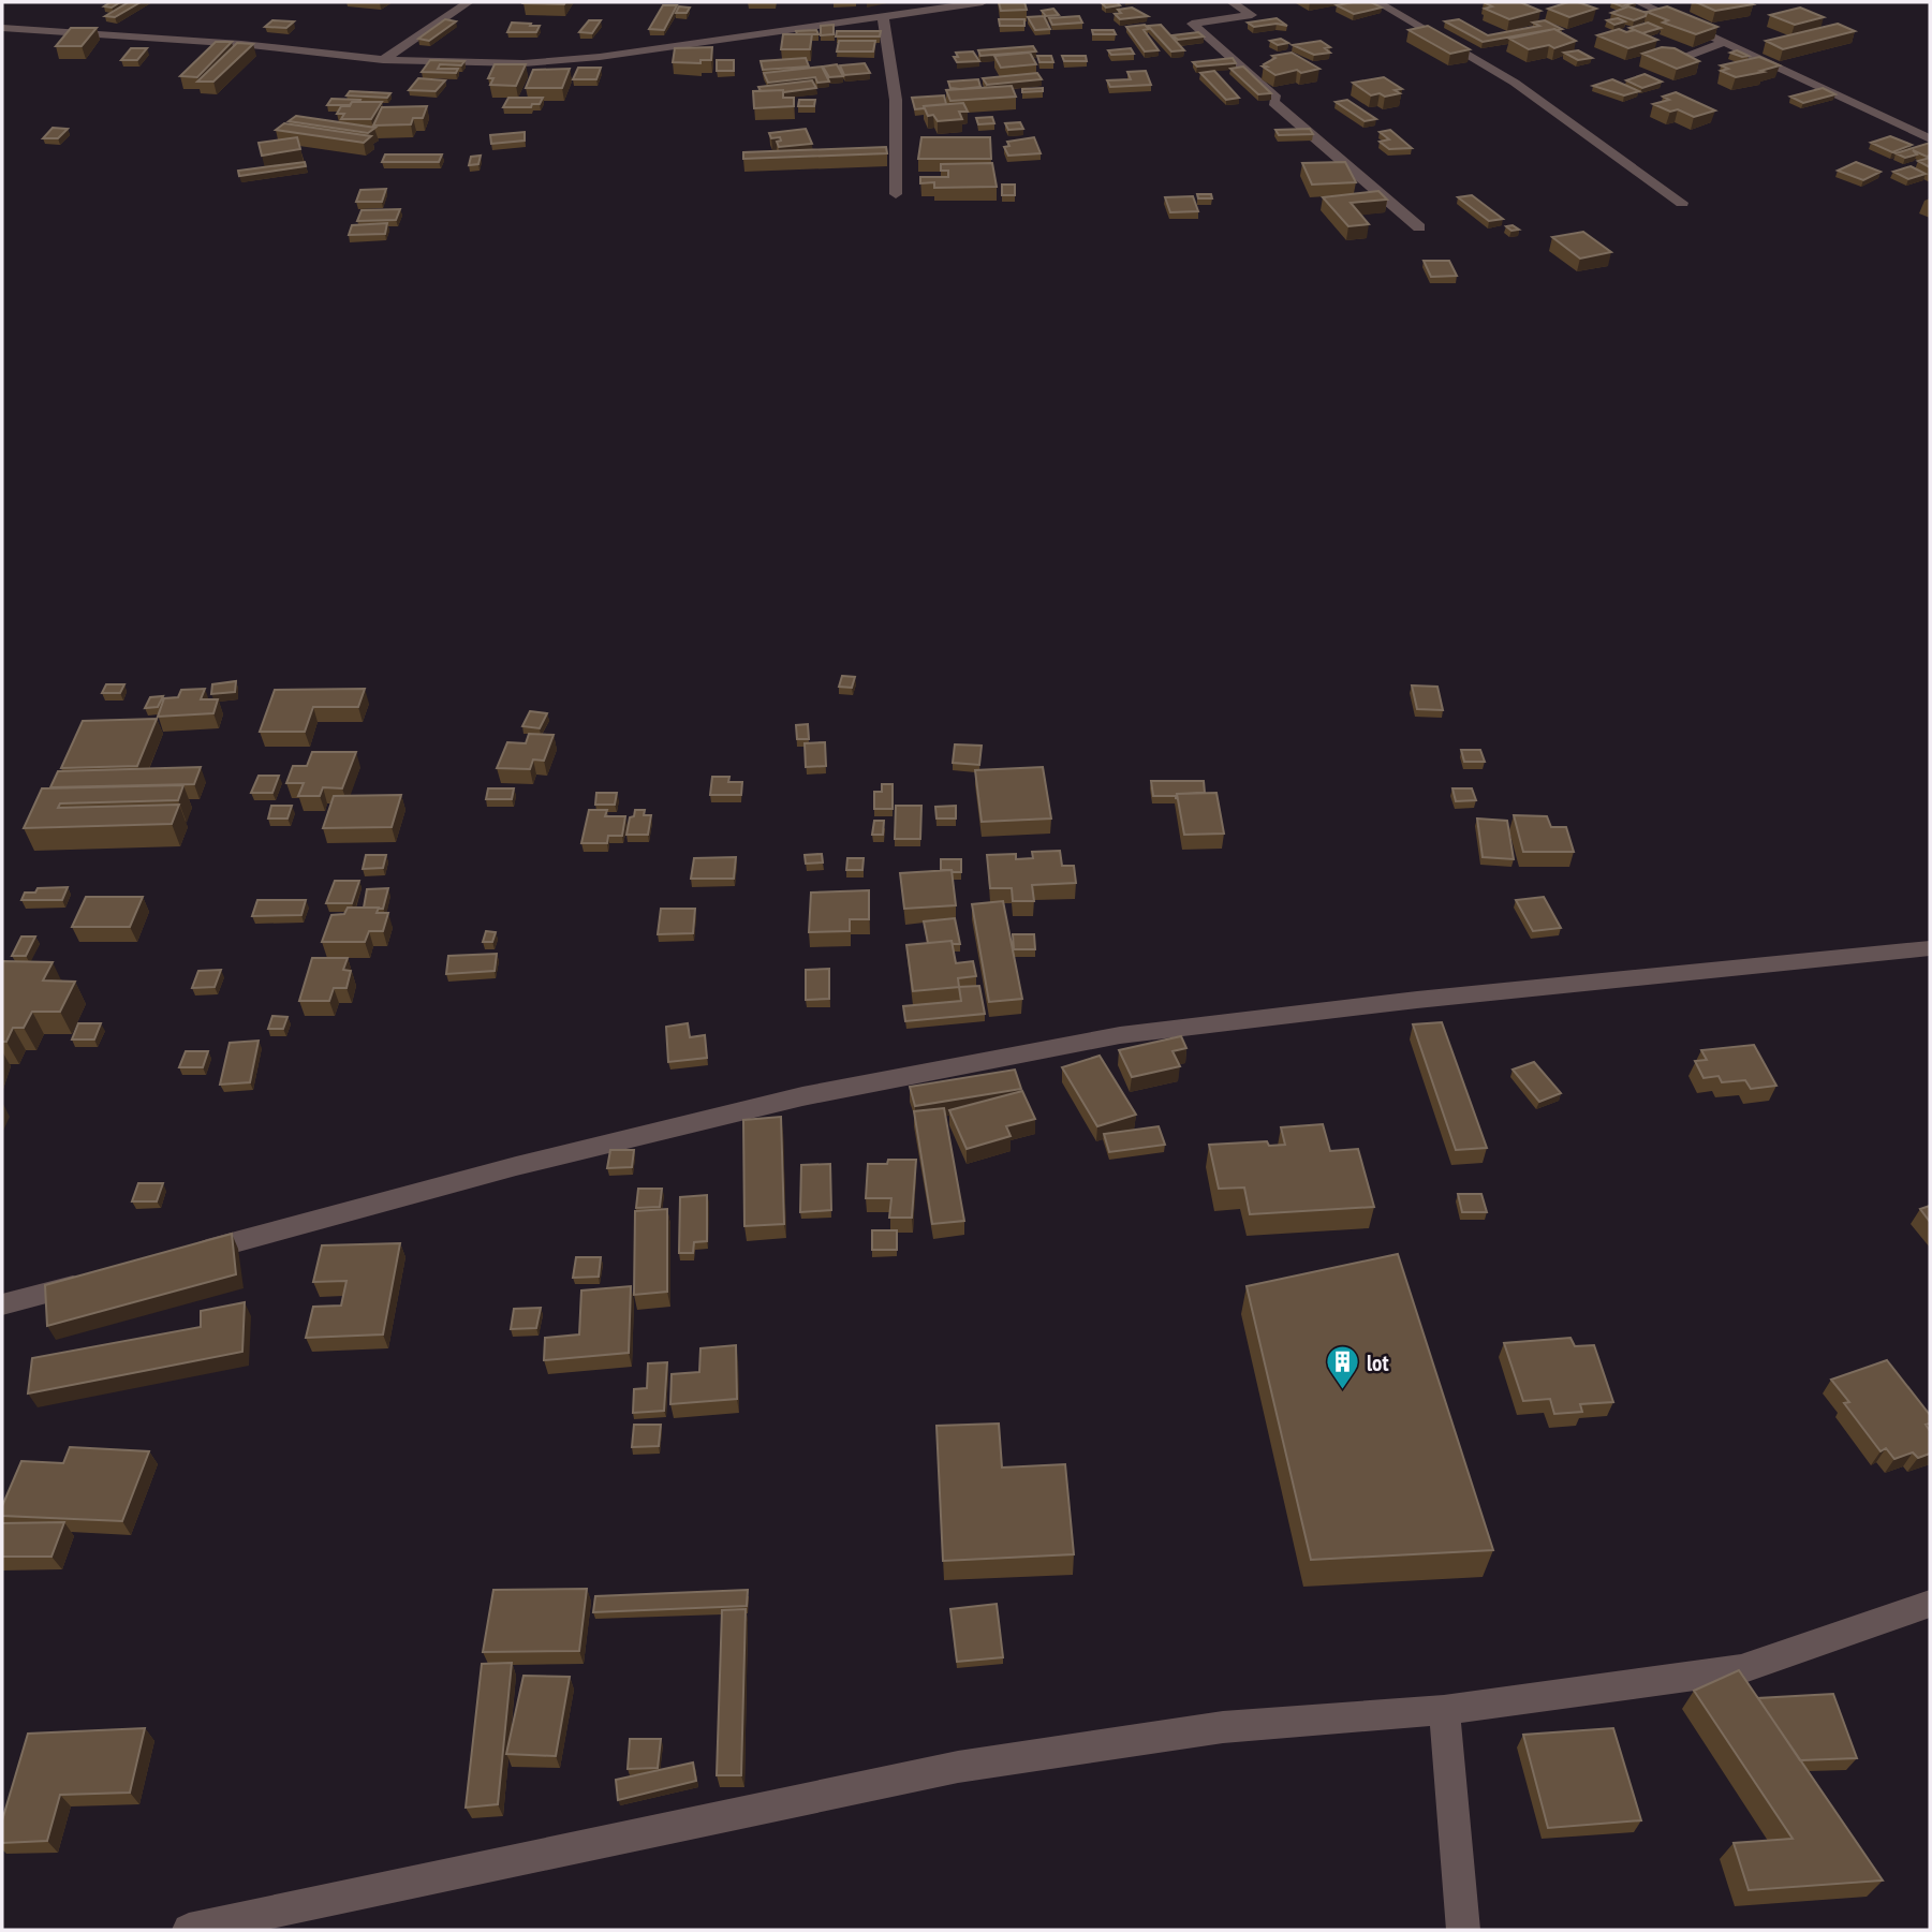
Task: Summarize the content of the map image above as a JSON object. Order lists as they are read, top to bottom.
{
  "places": {
    "building": ["lot"]
  }
}
